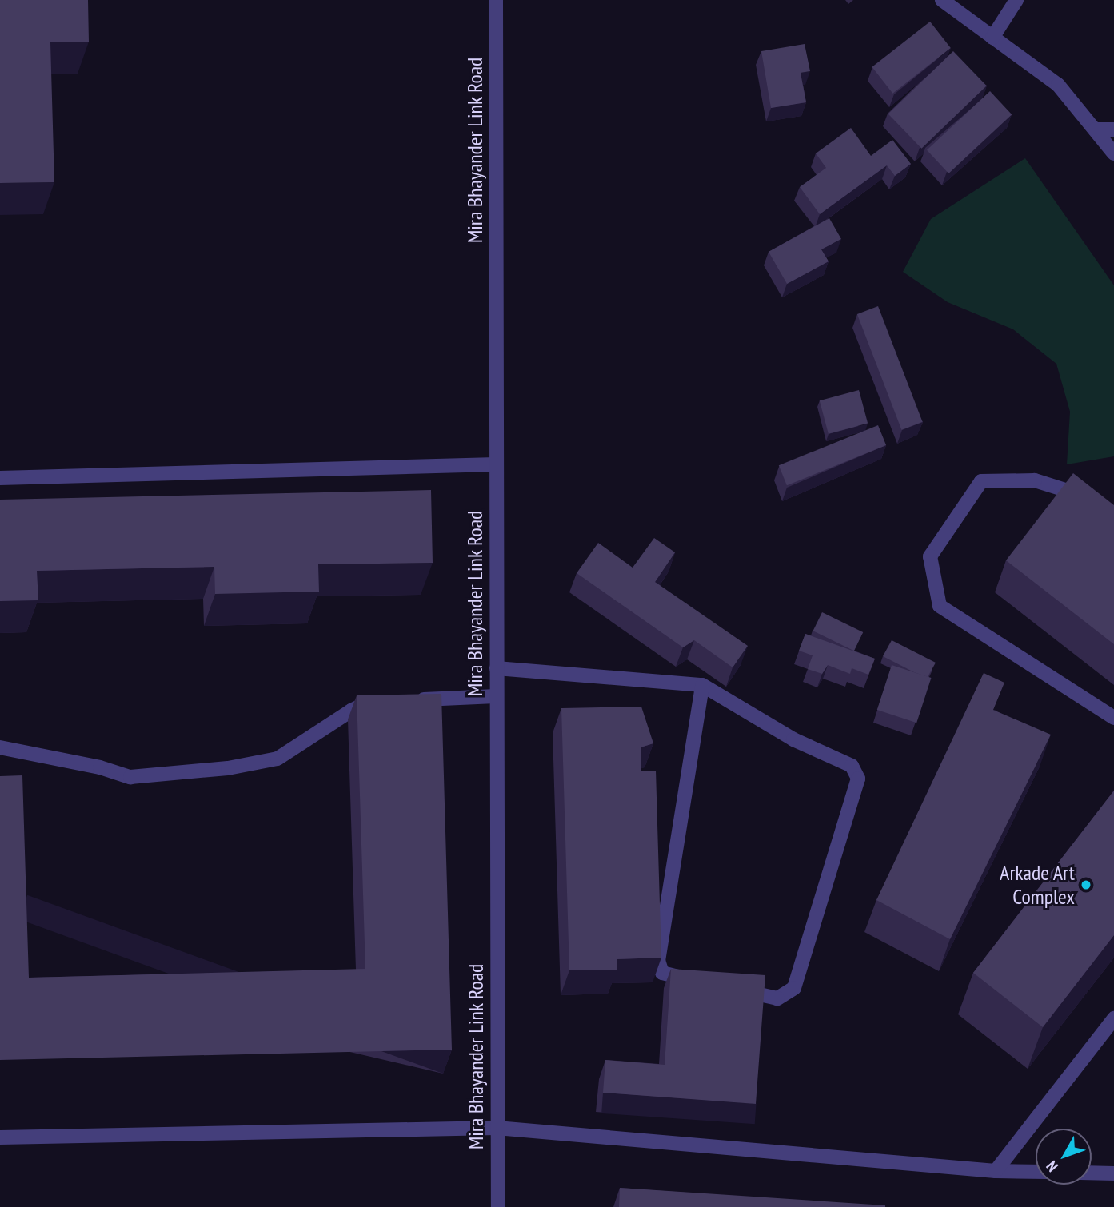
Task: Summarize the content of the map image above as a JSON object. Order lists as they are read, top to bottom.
{
  "streets": {
    "street": ["Mira Bhayander Link Road"]
  },
  "places": ["Arkade Art Complex"],
  "north": "bottom left"
}
